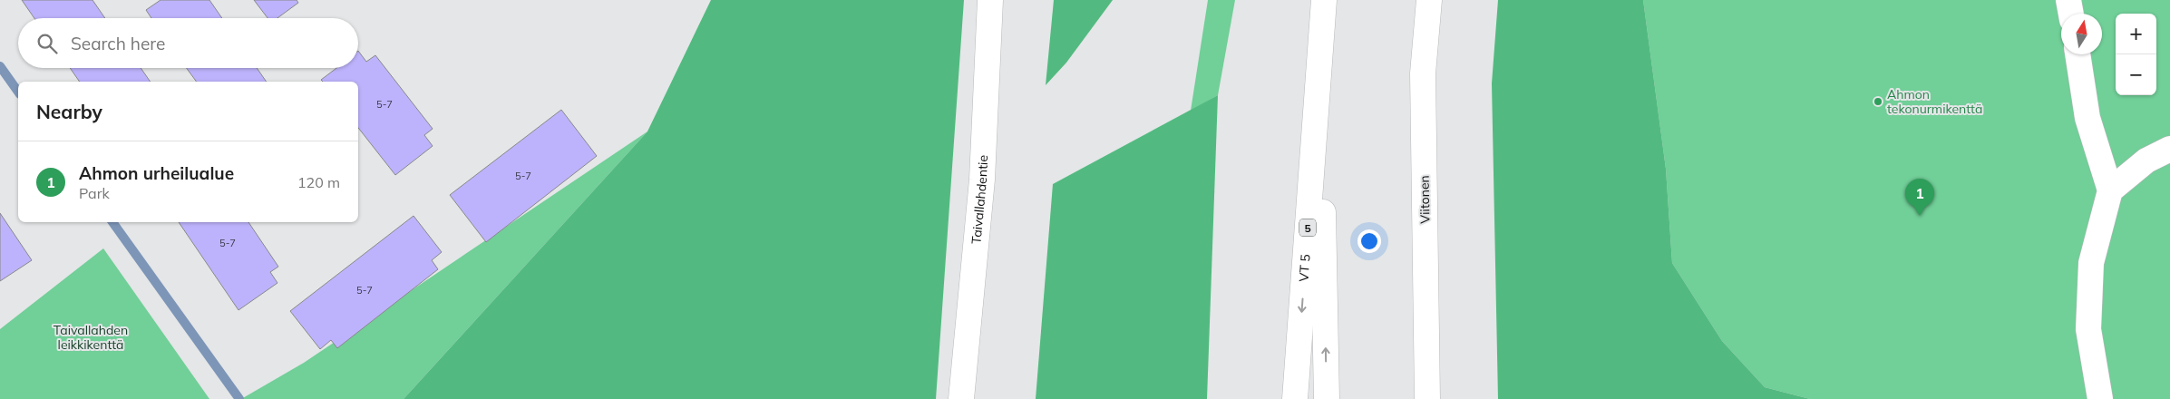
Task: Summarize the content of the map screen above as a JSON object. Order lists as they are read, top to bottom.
{
  "streets": {
    "main road": [
      "Taivallahdentie",
      "Viitonen",
      "5",
      "VT 5"
    ]
  },
  "parks": ["Taivallahden leikkikenttä"],
  "places": ["Ahmon tekonurmikenttä"],
  "house_numbers": [
    "5-7",
    "5-7",
    "5-7",
    "5-7"
  ],
  "north": "top",
  "page": {
    "map_buttons": ["+", "−"],
    "search": "Search here",
    "heading": "Nearby",
    "list": [
      {
        "mark": "1",
        "name": "Ahmon urheilualue",
        "note": "Park",
        "value": "120 m"
      }
    ],
    "pins": "1"
  }
}
